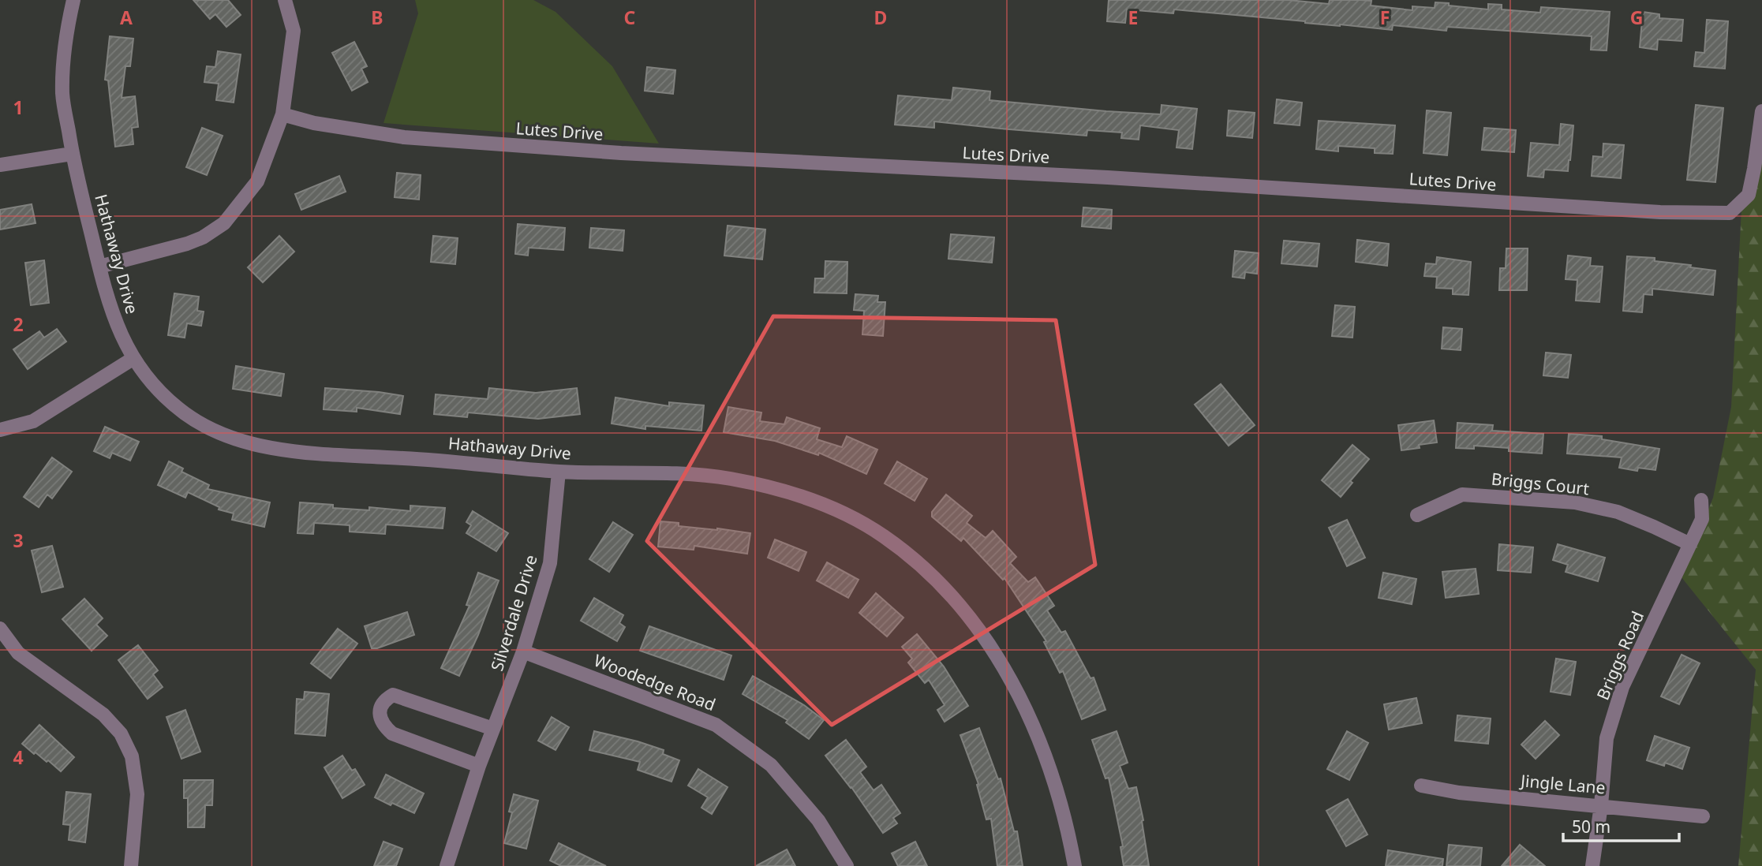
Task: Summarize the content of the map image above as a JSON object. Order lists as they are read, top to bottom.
{
  "streets": {
    "street": [
      "Lutes Drive",
      "Hathaway Drive",
      "Briggs Court",
      "Silverdale Drive",
      "Briggs Road",
      "Woodedge Road",
      "Jingle Lane"
    ]
  },
  "crossings": [
    ["Hathaway Drive", "Silverdale Drive"],
    ["Briggs Court", "Briggs Road"],
    ["Silverdale Drive", "Woodedge Road"],
    ["Briggs Road", "Jingle Lane"]
  ],
  "scale_bar": "50 m",
  "grid": {
    "columns": [
      "A",
      "B",
      "C",
      "D",
      "E",
      "F",
      "G"
    ],
    "rows": [
      "1",
      "2",
      "3",
      "4"
    ]
  }
}
